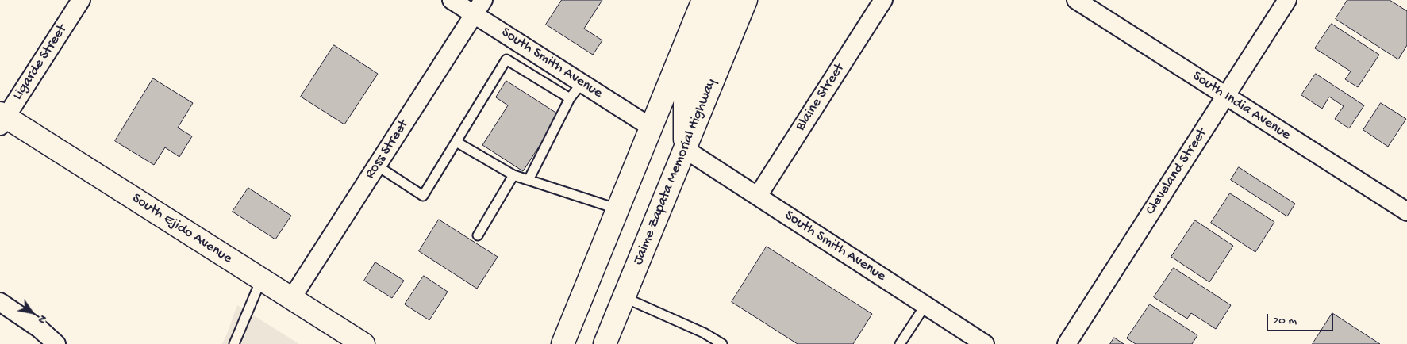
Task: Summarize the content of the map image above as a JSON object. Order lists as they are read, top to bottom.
{
  "streets": {
    "main road": ["Jaime Zapata Memorial Highway", "South Ejido Avenue"],
    "street": [
      "Ligarde Street",
      "South Smith Avenue",
      "Blaine Street",
      "South India Avenue",
      "Ross Street",
      "Cleveland Street"
    ]
  },
  "crossings": [
    ["Ligarde Street", "South Ejido Avenue"],
    ["South Smith Avenue", "Blaine Street"],
    ["South Smith Avenue", "Ross Street"],
    ["South Smith Avenue", "Jaime Zapata Memorial Highway"],
    ["South India Avenue", "Cleveland Street"],
    ["Ross Street", "South Ejido Avenue"]
  ],
  "scale_bar": "20 m",
  "north": "bottom right"
}
